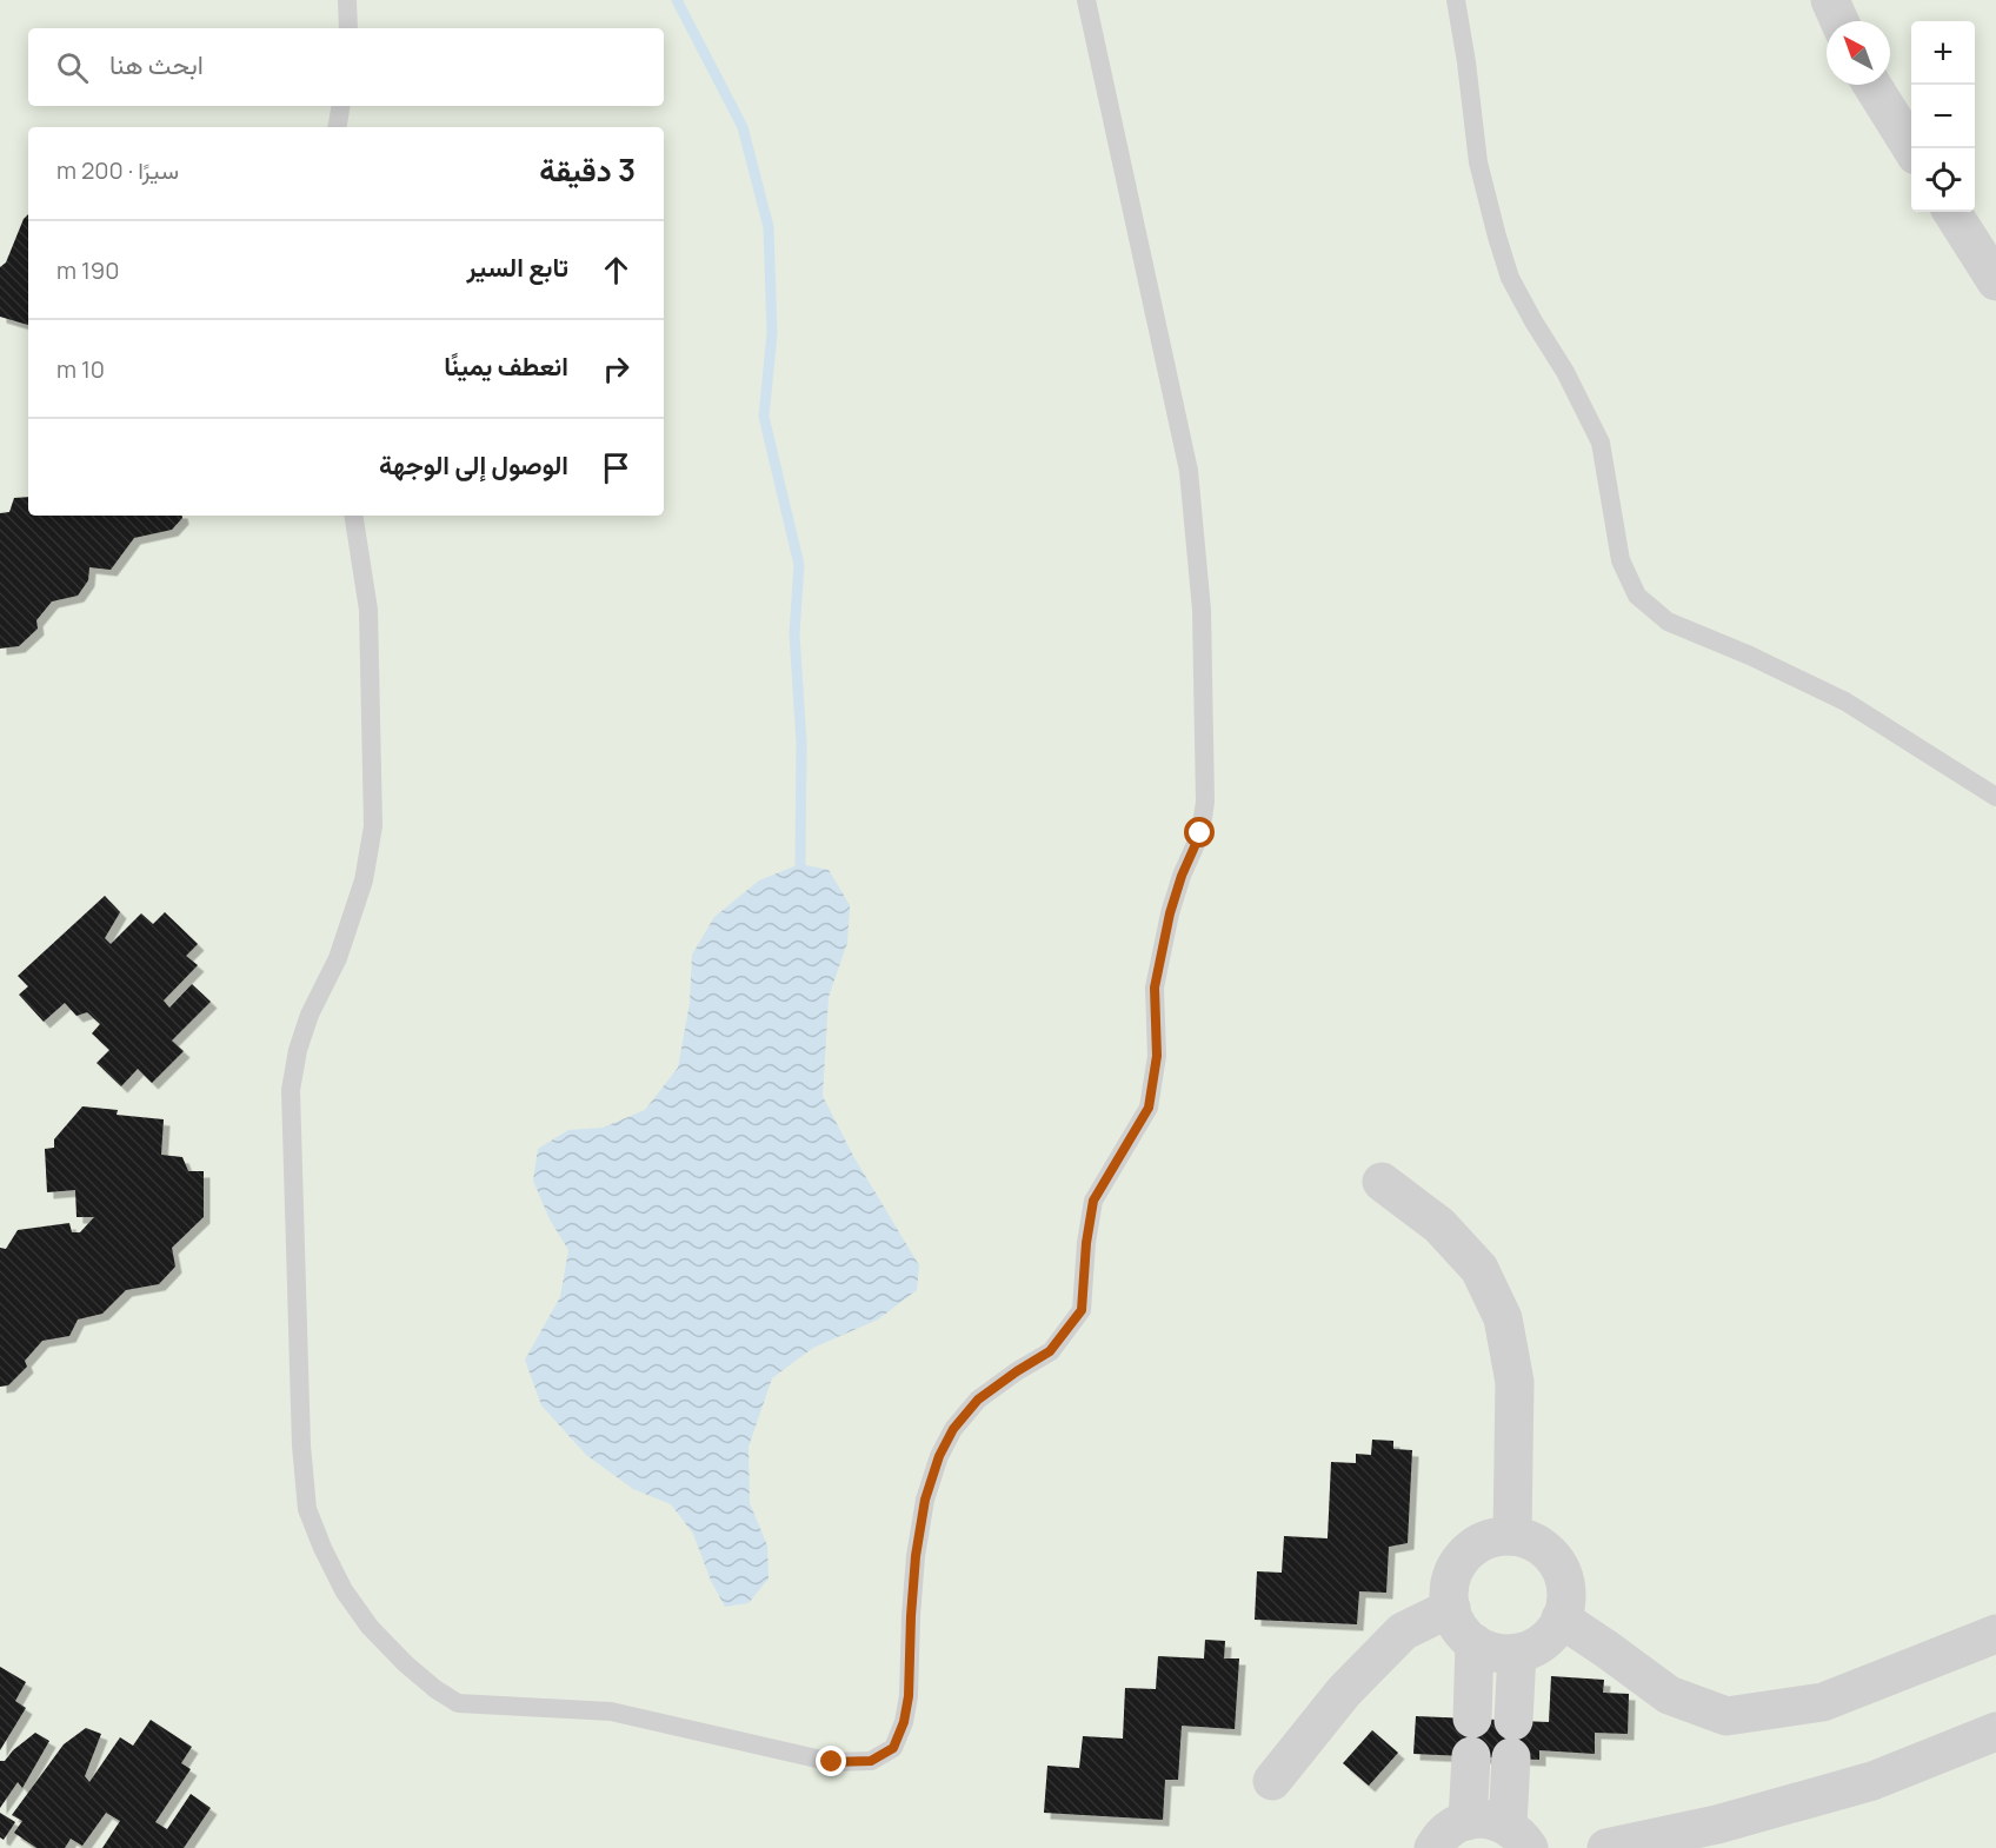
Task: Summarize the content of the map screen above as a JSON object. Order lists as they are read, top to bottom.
{
  "north": "top left",
  "page": {
    "map_buttons": ["+", "−"],
    "search": "ابحث هنا",
    "heading": ["3 دقيقة", "سيرًا · 200 m"],
    "list": [
      ["تابع السير", "190 m"],
      ["انعطف يمينًا", "10 m"],
      "الوصول إلى الوجهة"
    ]
  }
}
